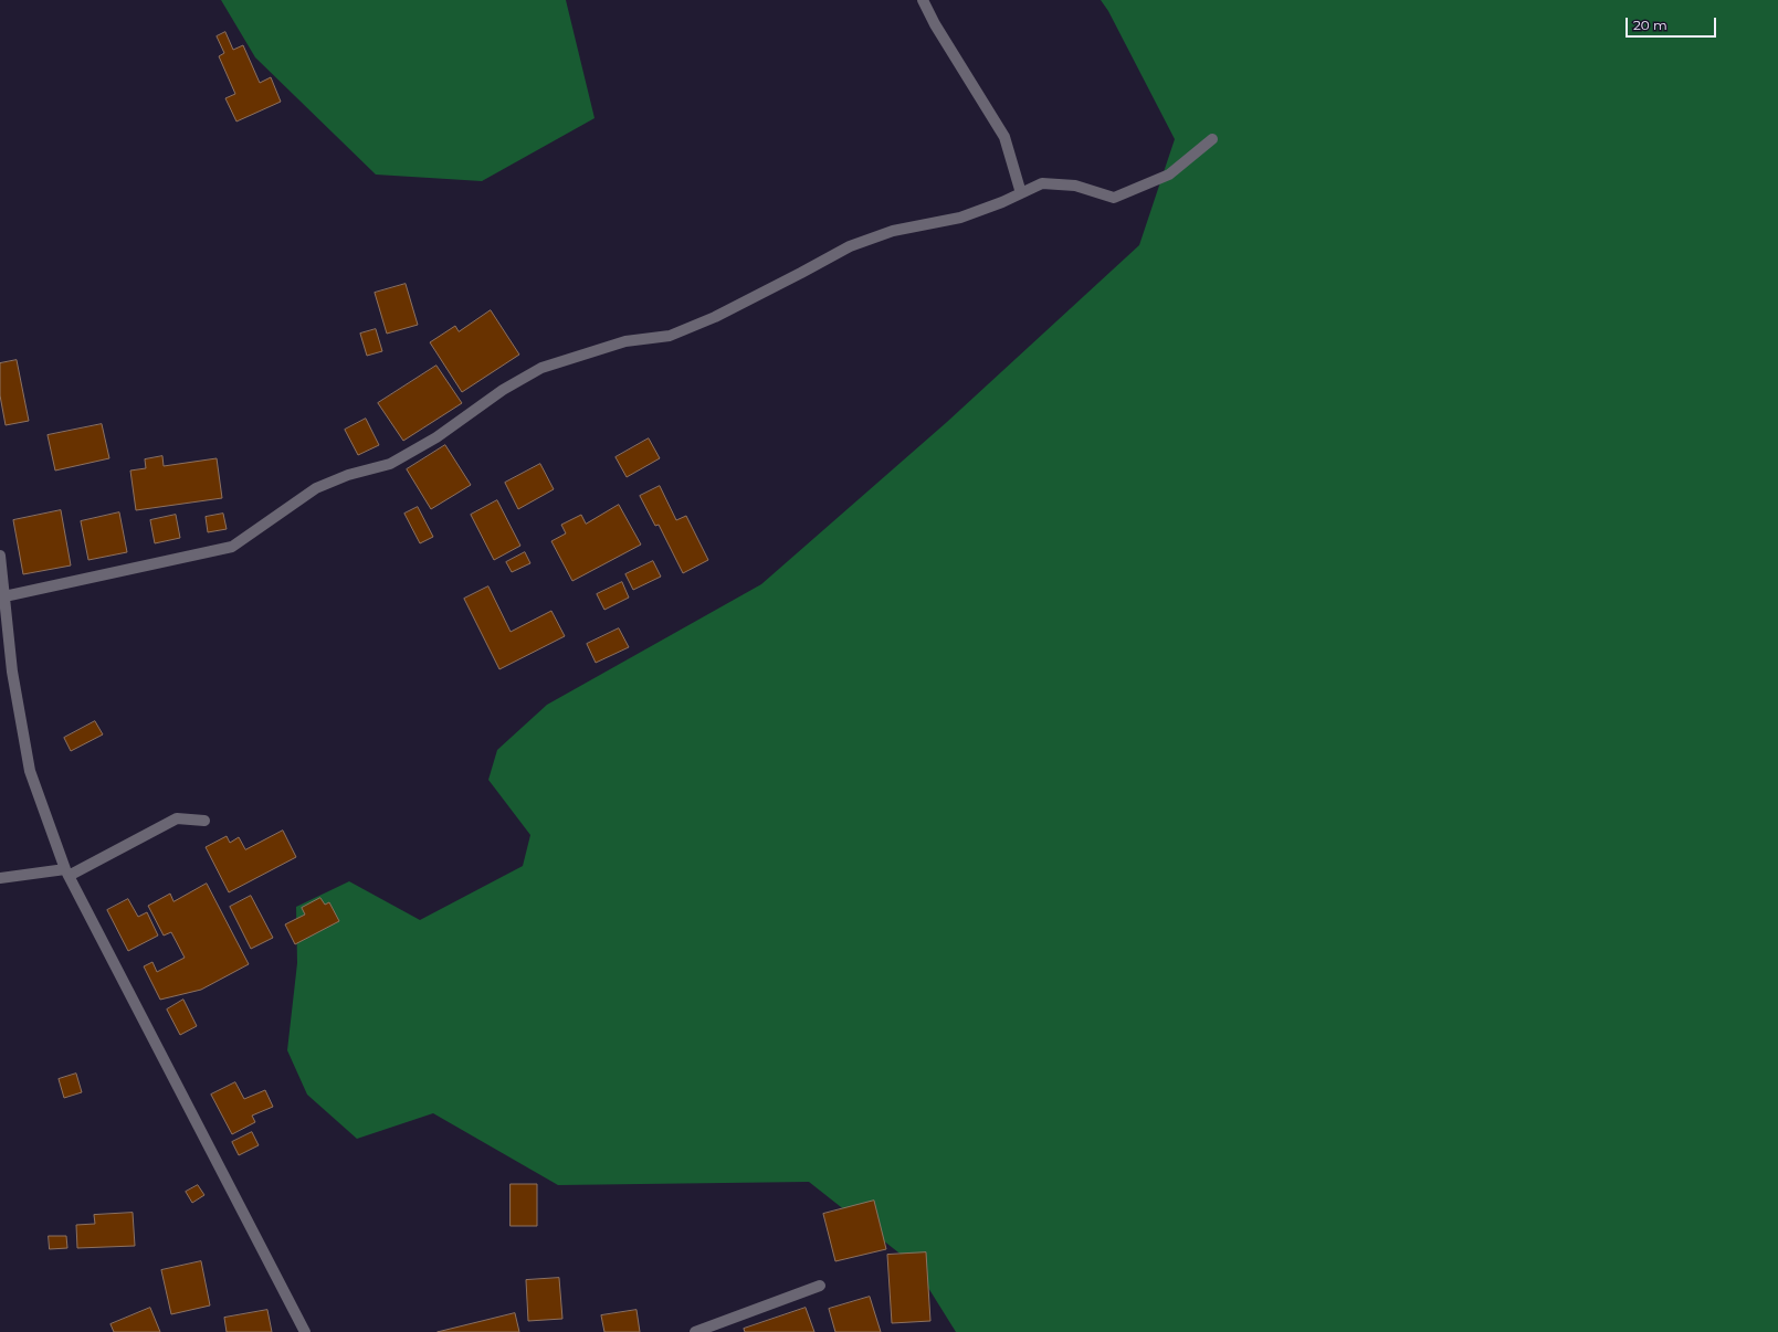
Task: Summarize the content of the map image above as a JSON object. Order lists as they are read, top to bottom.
{
  "scale_bar": "20 m"
}
